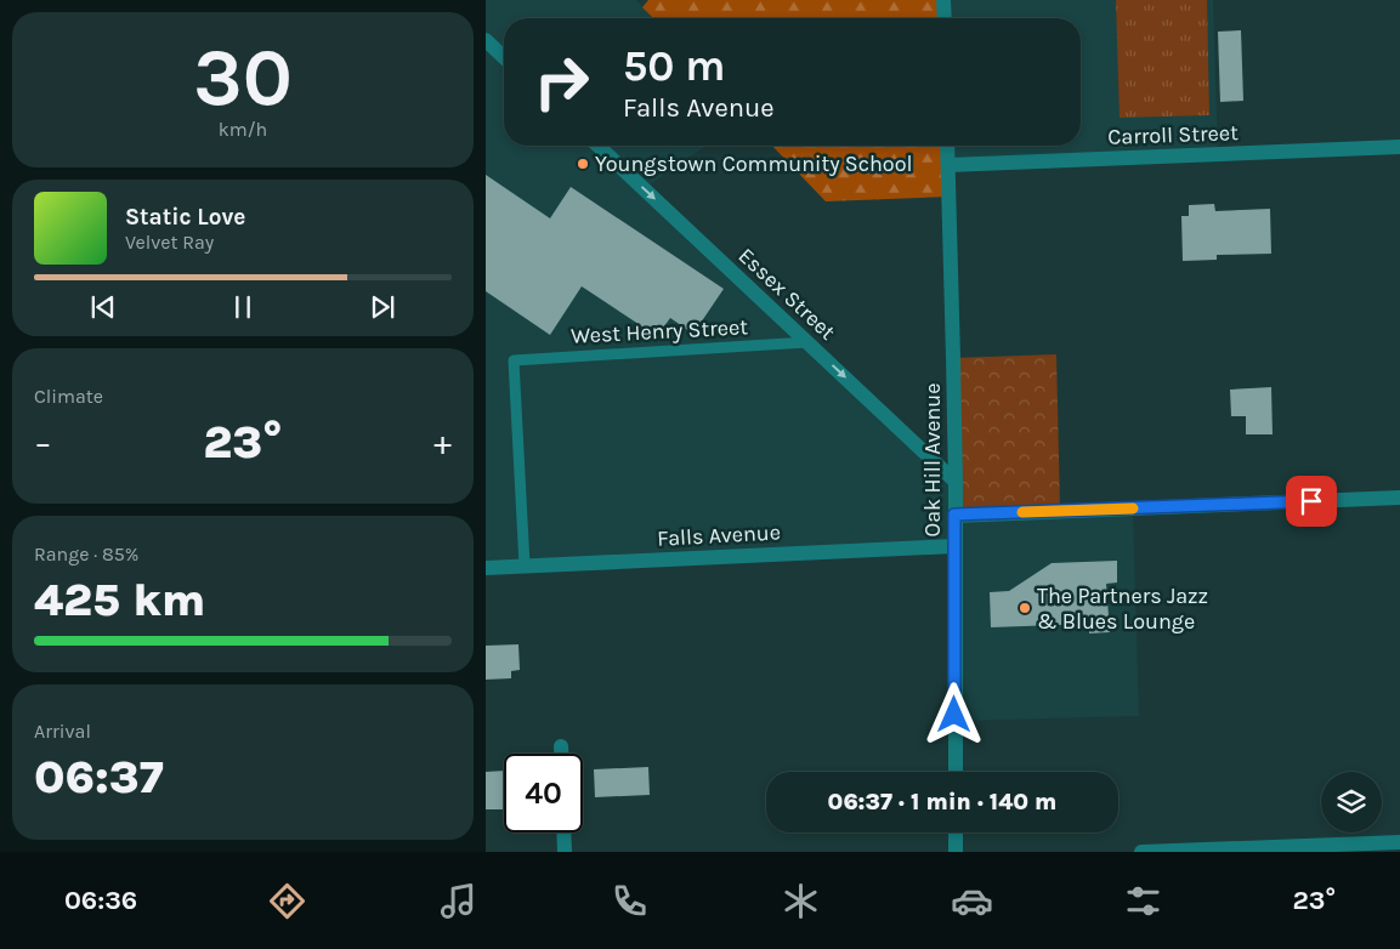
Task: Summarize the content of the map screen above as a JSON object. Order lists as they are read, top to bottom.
{
  "streets": {
    "street": [
      "Carroll Street",
      "Essex Street",
      "Oak Hill Avenue",
      "Falls Avenue"
    ],
    "lane": ["West Henry Street"]
  },
  "crossings": [
    ["Carroll Street", "Oak Hill Avenue"],
    ["Essex Street", "West Henry Street"],
    ["Essex Street", "Oak Hill Avenue"],
    ["West Henry Street", "Falls Avenue"],
    ["Oak Hill Avenue", "Falls Avenue"]
  ],
  "one_way": ["Essex Street"],
  "places": ["Youngstown Community School", "The Partners Jazz & Blues Lounge"],
  "page": {
    "tile": [
      ["30", "km/h"],
      "Climate",
      ["Range · 85%", "425 km"],
      ["Arrival", "06:37"]
    ],
    "turn": ["50 m", "Falls Avenue"],
    "song": ["Static Love", "Velvet Ray"],
    "heat": ["−", "23°", "+"],
    "limit": "40",
    "trip": "06:37 · 1 min · 140 m",
    "tabs": ["06:36", "23°"]
  }
}
